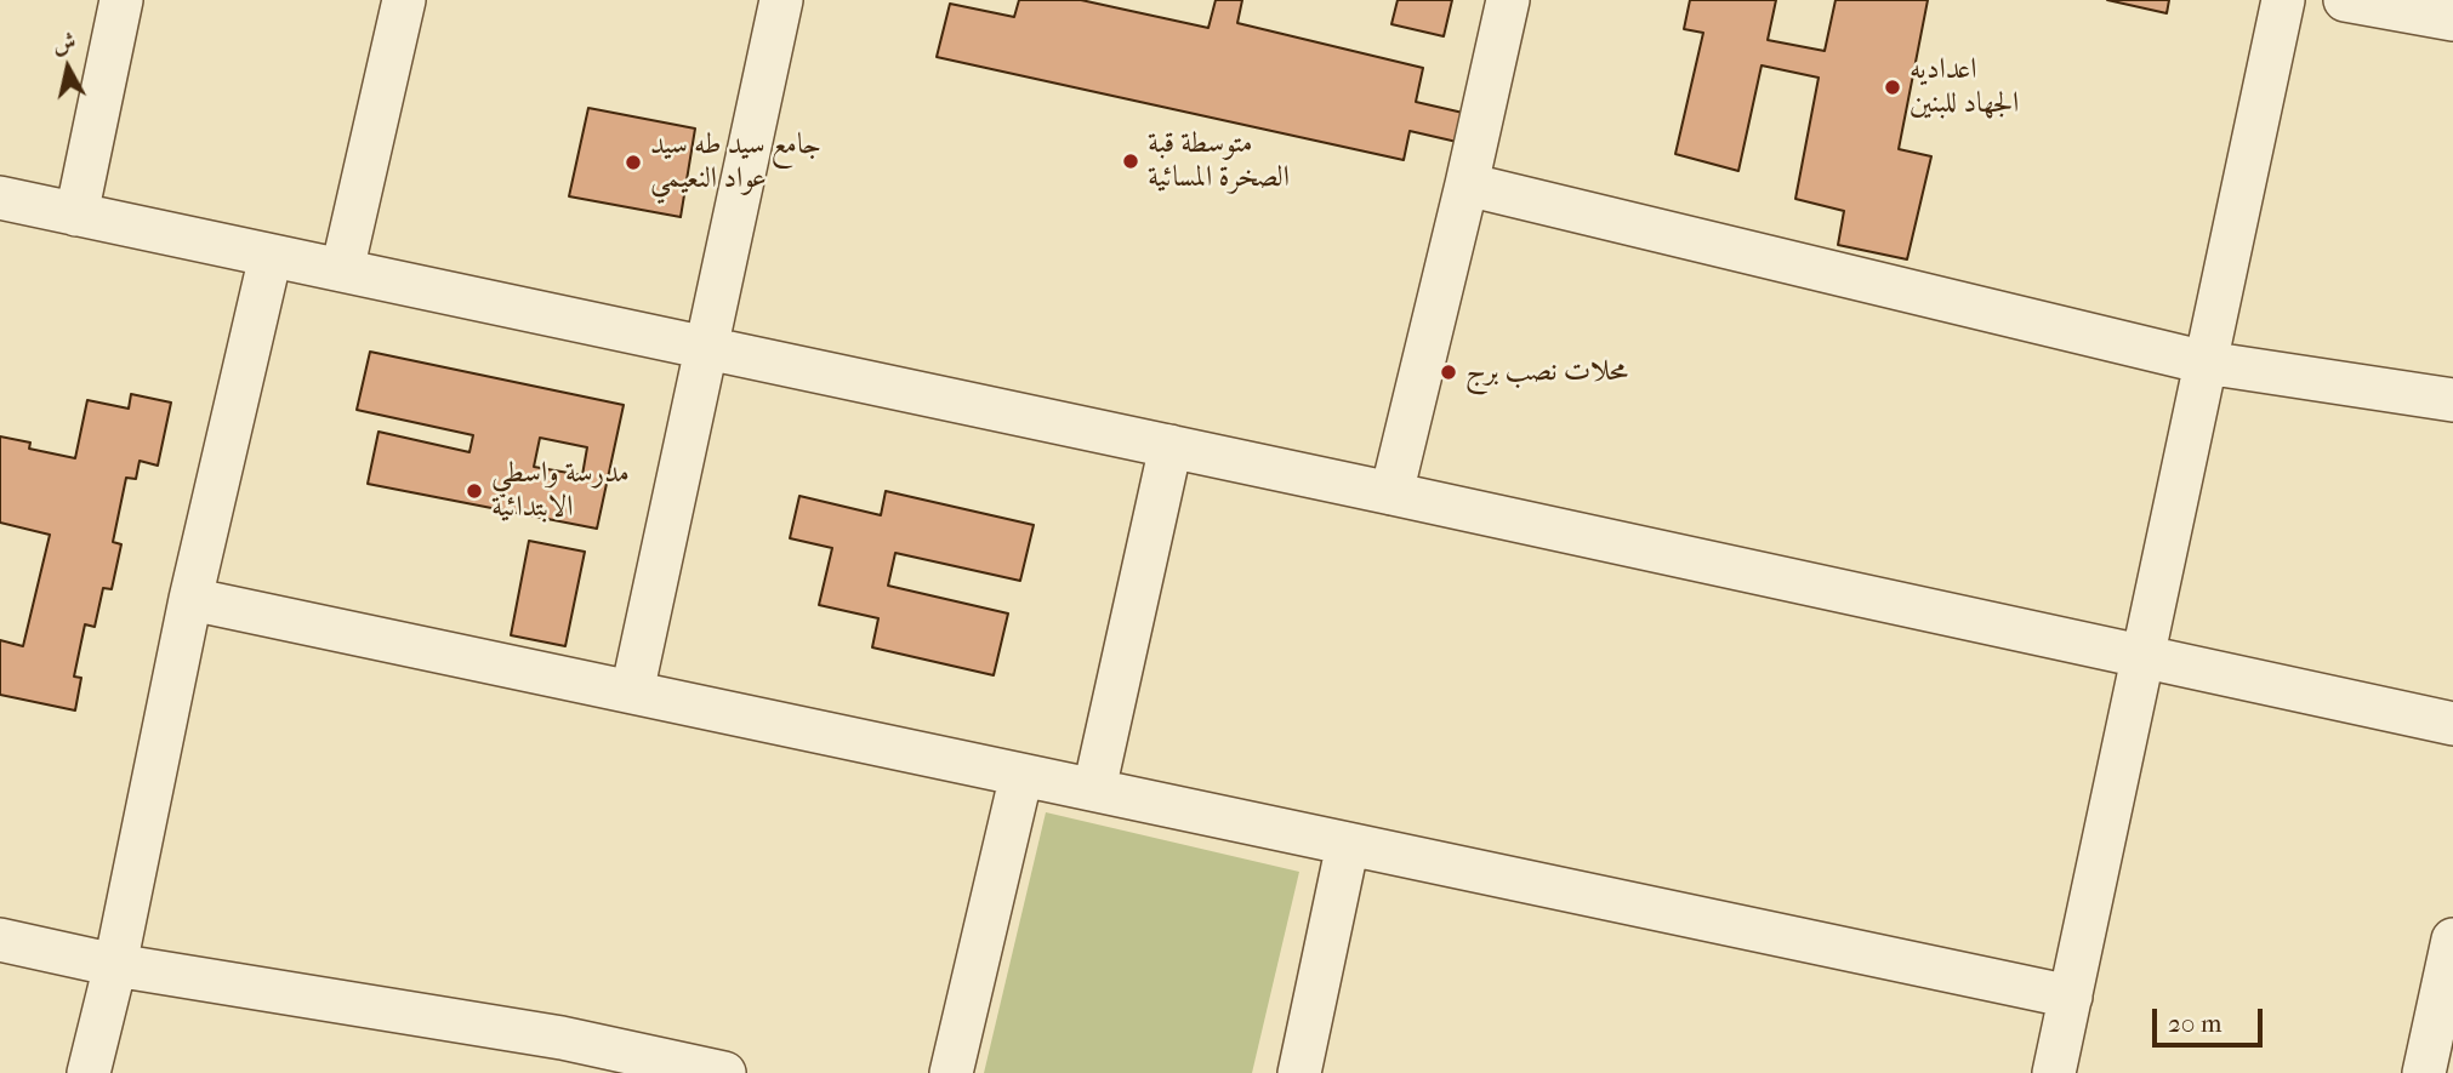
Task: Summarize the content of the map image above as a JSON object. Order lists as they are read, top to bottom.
{
  "places": [
    "اعداديه الجهاد للبنين",
    "متوسطة قبة الصخرة المسائية",
    "جامع سيد طه سيد عواد النعيمي",
    "محلات نصب برج",
    "مدرسة واسطي الابتدائية"
  ],
  "scale_bar": "20 m",
  "north": "top"
}
